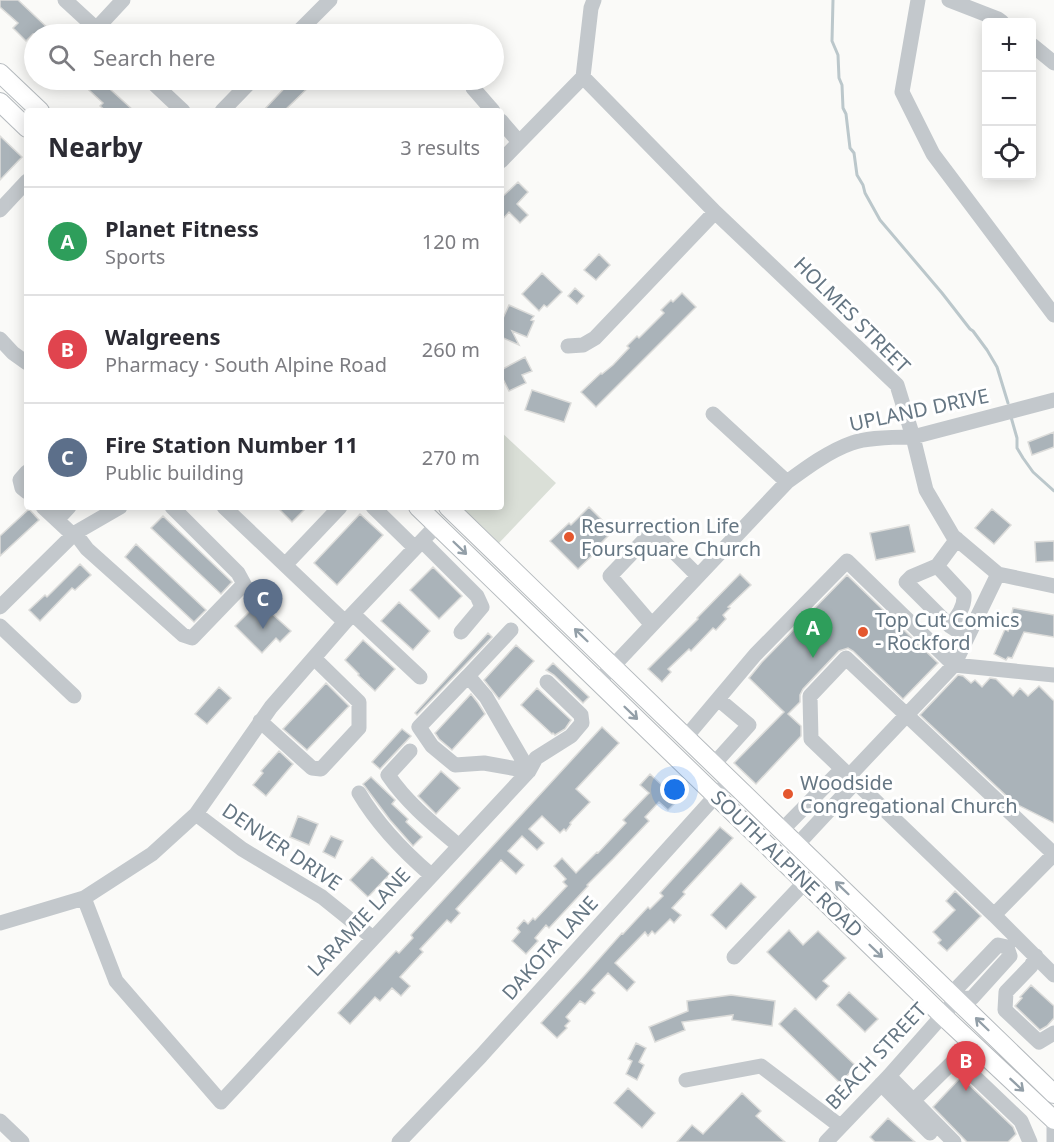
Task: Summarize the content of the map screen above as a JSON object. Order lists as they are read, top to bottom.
{
  "streets": {
    "main road": ["SOUTH ALPINE ROAD"],
    "street": [
      "HOLMES STREET",
      "UPLAND DRIVE",
      "DENVER DRIVE",
      "LARAMIE LANE",
      "DAKOTA LANE",
      "BEACH STREET"
    ]
  },
  "crossings": [
    ["HOLMES STREET", "UPLAND DRIVE"],
    ["UPLAND DRIVE", "SOUTH ALPINE ROAD"],
    ["DENVER DRIVE", "LARAMIE LANE"],
    ["SOUTH ALPINE ROAD", "DAKOTA LANE"],
    ["SOUTH ALPINE ROAD", "BEACH STREET"]
  ],
  "places": ["Resurrection Life Foursquare Church", "Top Cut Comics - Rockford", "Woodside Congregational Church"],
  "page": {
    "map_buttons": ["+", "−"],
    "search": "Search here",
    "heading": ["Nearby", "3 results"],
    "list": [
      {
        "mark": "A",
        "name": "Planet Fitness",
        "note": "Sports",
        "value": "120 m"
      },
      {
        "mark": "B",
        "name": "Walgreens",
        "note": "Pharmacy · South Alpine Road",
        "value": "260 m"
      },
      {
        "mark": "C",
        "name": "Fire Station Number 11",
        "note": "Public building",
        "value": "270 m"
      }
    ],
    "pins": ["C", "A", "B"]
  }
}
